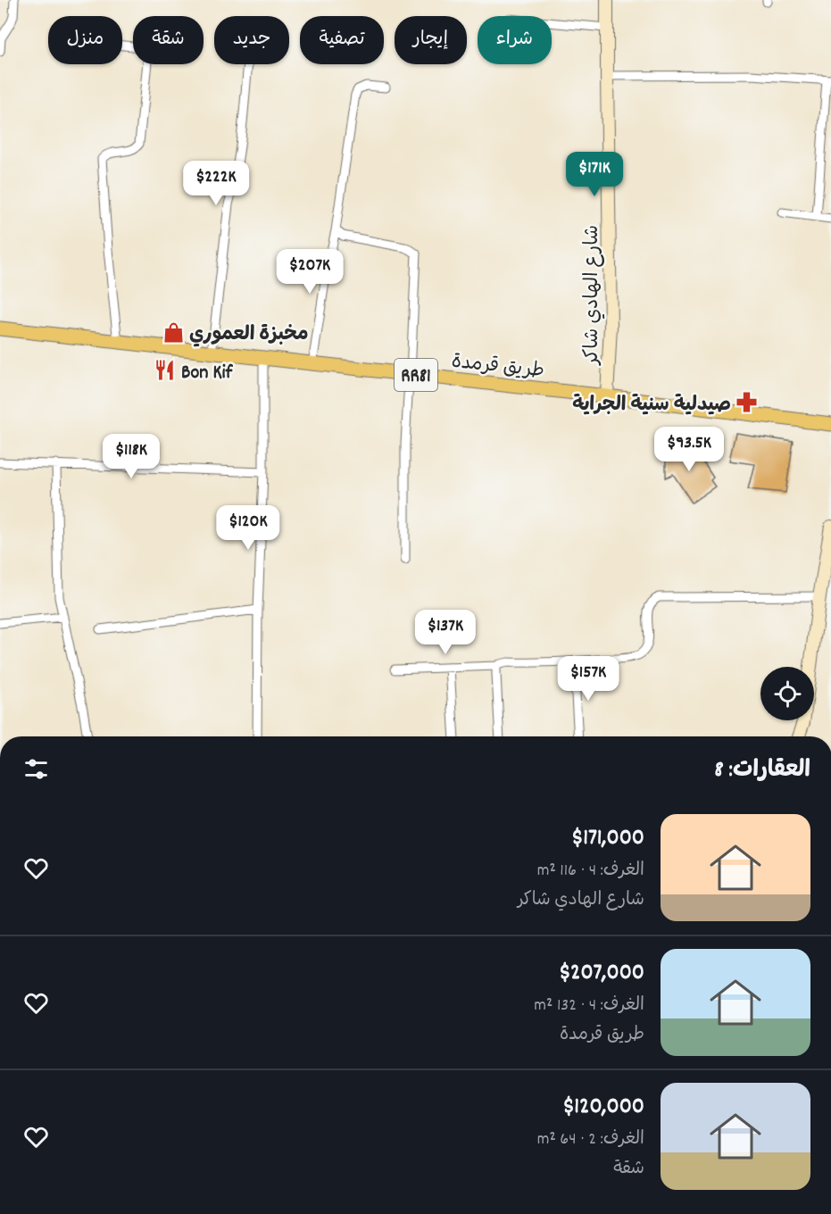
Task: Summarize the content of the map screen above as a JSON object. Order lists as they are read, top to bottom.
{
  "streets": {
    "main road": ["طريق قرمدة", "RR81"],
    "street": ["شارع الهادي شاكر"]
  },
  "crossings": [
    ["شارع الهادي شاكر", "طريق قرمدة"]
  ],
  "places": {
    "shop": ["مخبزة العموري"],
    "restaurant": ["Bon Kif"],
    "pharmacy": ["صيدلية سنية الجراية"]
  },
  "page": {
    "chip": [
      "شراء",
      "إيجار",
      "تصفية",
      "جديد",
      "شقة",
      "منزل"
    ],
    "price": [
      "$171K",
      "$222K",
      "$207K",
      "$93.5K",
      "$118K",
      "$120K",
      "$137K",
      "$157K"
    ],
    "heading": "العقارات: 8",
    "list": [
      {
        "name": "$171,000",
        "note": "الغرف: 4 · 116 m² · شارع الهادي شاكر"
      },
      {
        "name": "$207,000",
        "note": "الغرف: 4 · 132 m² · طريق قرمدة"
      },
      {
        "name": "$120,000",
        "note": "الغرف: 2 · 64 m² · شقة"
      }
    ]
  }
}
